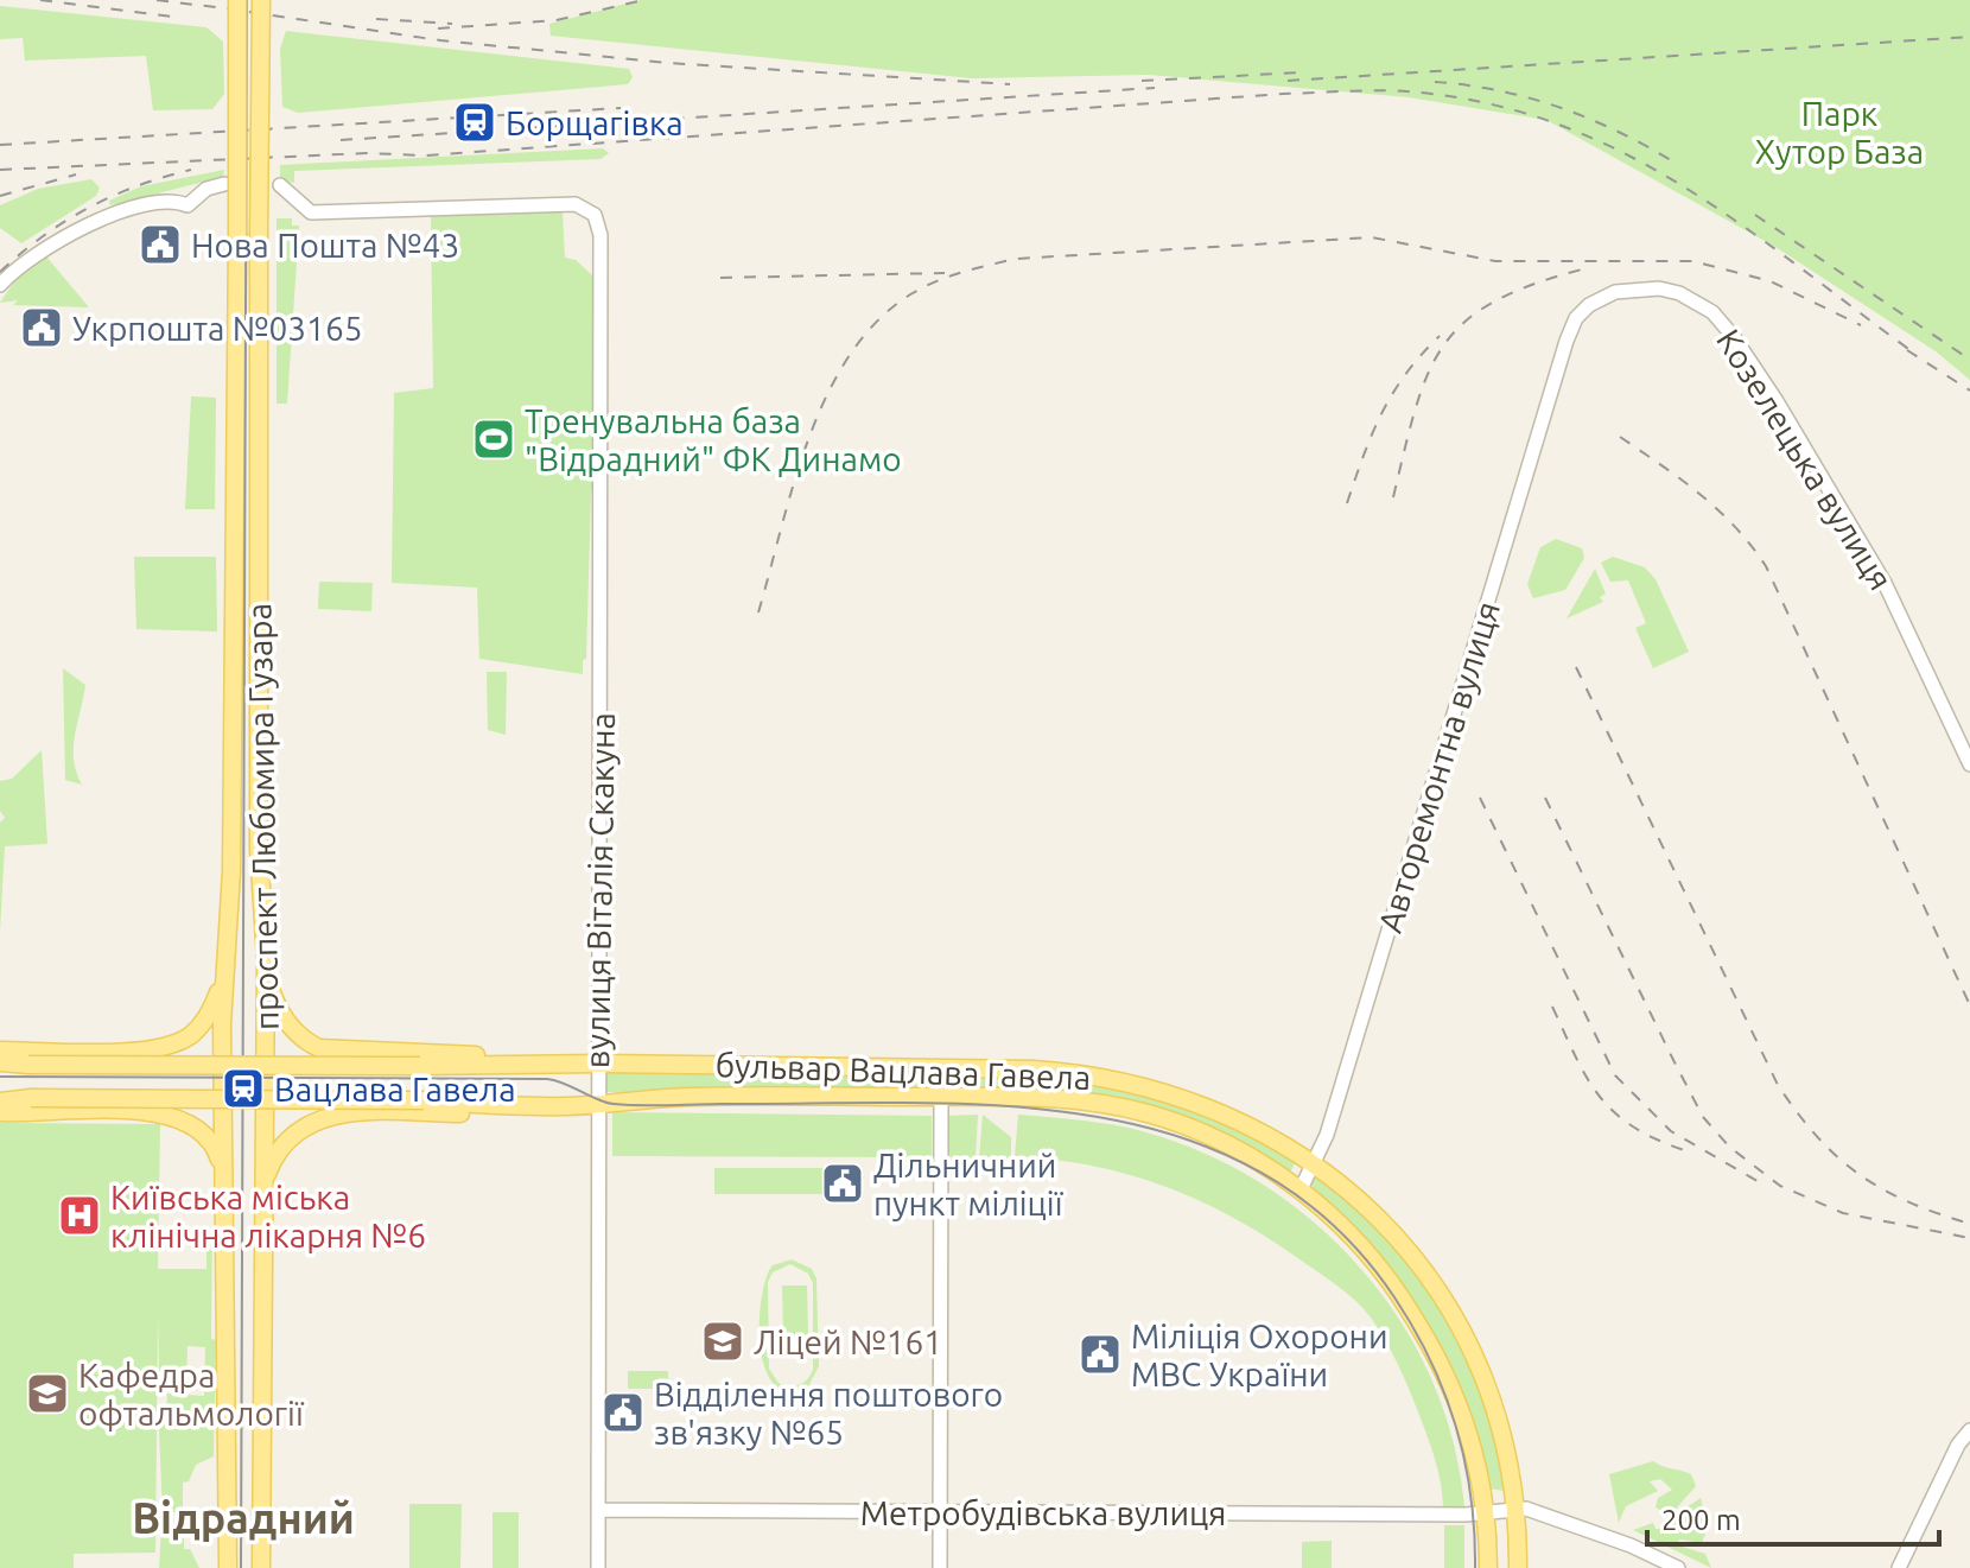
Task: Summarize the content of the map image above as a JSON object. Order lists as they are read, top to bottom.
{
  "streets": {
    "main road": ["проспект Любомира Гузара", "бульвар Вацлава Гавела"],
    "street": [
      "Козелецька вулиця",
      "Авторемонтна вулиця",
      "вулиця Віталія Скакуна",
      "Метробудівська вулиця"
    ]
  },
  "crossings": [
    ["Козелецька вулиця", "Авторемонтна вулиця"],
    ["Авторемонтна вулиця", "бульвар Вацлава Гавела"],
    ["вулиця Віталія Скакуна", "бульвар Вацлава Гавела"],
    ["вулиця Віталія Скакуна", "Метробудівська вулиця"],
    ["бульвар Вацлава Гавела", "Метробудівська вулиця"]
  ],
  "districts": ["Відрадний"],
  "parks": ["Парк Хутор База"],
  "places": {
    "station": ["Борщагівка", "Вацлава Гавела"],
    "public building": [
      "Нова Пошта №43",
      "Укрпошта №03165",
      "Дільничний пункт міліції",
      "Міліція Охорони МВС України",
      "Відділення поштового зв'язку №65"
    ],
    "sports": ["Тренувальна база \"Відрадний\" ФК Динамо"],
    "hospital": ["Київська міська клінічна лікарня №6"],
    "school or university": ["Ліцей №161", "Кафедра офтальмології"]
  },
  "scale_bar": "200 m"
}
